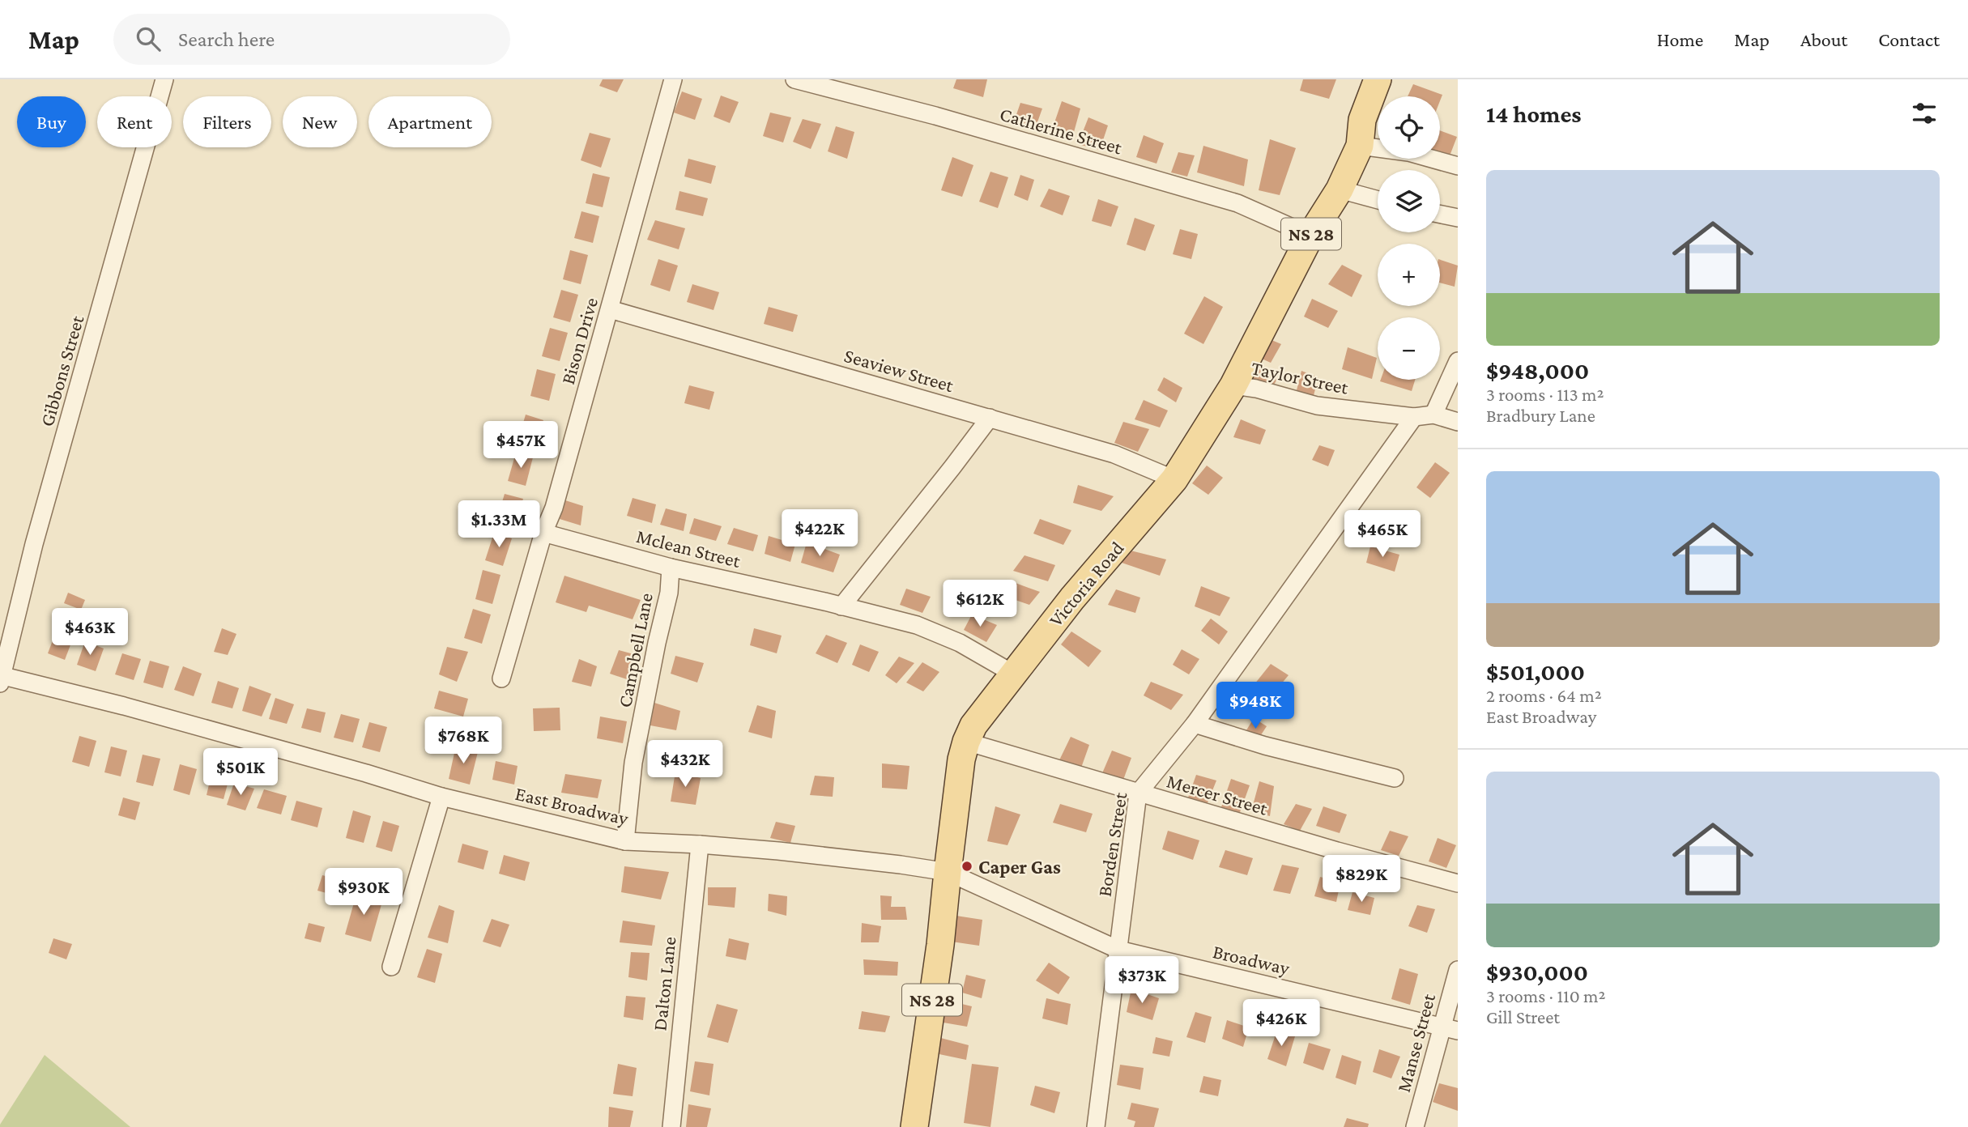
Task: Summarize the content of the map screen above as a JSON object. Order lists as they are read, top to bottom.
{
  "streets": {
    "main road": ["NS 28", "Victoria Road"],
    "street": [
      "Catherine Street",
      "Bison Drive",
      "Seaview Street",
      "Gibbons Street",
      "Taylor Street",
      "Mclean Street",
      "Campbell Lane",
      "Mercer Street",
      "East Broadway",
      "Borden Street",
      "Broadway",
      "Dalton Lane",
      "Manse Street"
    ]
  },
  "crossings": [
    ["Catherine Street", "Victoria Road"],
    ["Bison Drive", "Seaview Street"],
    ["Bison Drive", "Mclean Street"],
    ["Seaview Street", "Victoria Road"],
    ["Gibbons Street", "East Broadway"],
    ["Taylor Street", "Victoria Road"],
    ["Taylor Street", "Borden Street"],
    ["Mclean Street", "Victoria Road"],
    ["Mclean Street", "Campbell Lane"],
    ["Victoria Road", "Mercer Street"],
    ["Victoria Road", "East Broadway"],
    ["Victoria Road", "Broadway"],
    ["Campbell Lane", "East Broadway"],
    ["Mercer Street", "Borden Street"],
    ["East Broadway", "Broadway"],
    ["East Broadway", "Dalton Lane"],
    ["Borden Street", "Broadway"],
    ["Broadway", "Manse Street"]
  ],
  "places": ["Caper Gas"],
  "page": {
    "header": "Map",
    "search": "Search here",
    "nav": [
      "Home",
      "Map",
      "About",
      "Contact"
    ],
    "heading": "14 homes",
    "map_buttons": ["+", "−"],
    "chip": [
      "Buy",
      "Rent",
      "Filters",
      "New",
      "Apartment"
    ],
    "list": [
      {
        "name": "$948,000",
        "note": "3 rooms · 113 m² · Bradbury Lane"
      },
      {
        "name": "$501,000",
        "note": "2 rooms · 64 m² · East Broadway"
      },
      {
        "name": "$930,000",
        "note": "3 rooms · 110 m² · Gill Street"
      }
    ],
    "price": [
      "$457K",
      "$1.33M",
      "$422K",
      "$465K",
      "$612K",
      "$463K",
      "$948K",
      "$768K",
      "$432K",
      "$501K",
      "$829K",
      "$930K",
      "$373K",
      "$426K"
    ]
  }
}
